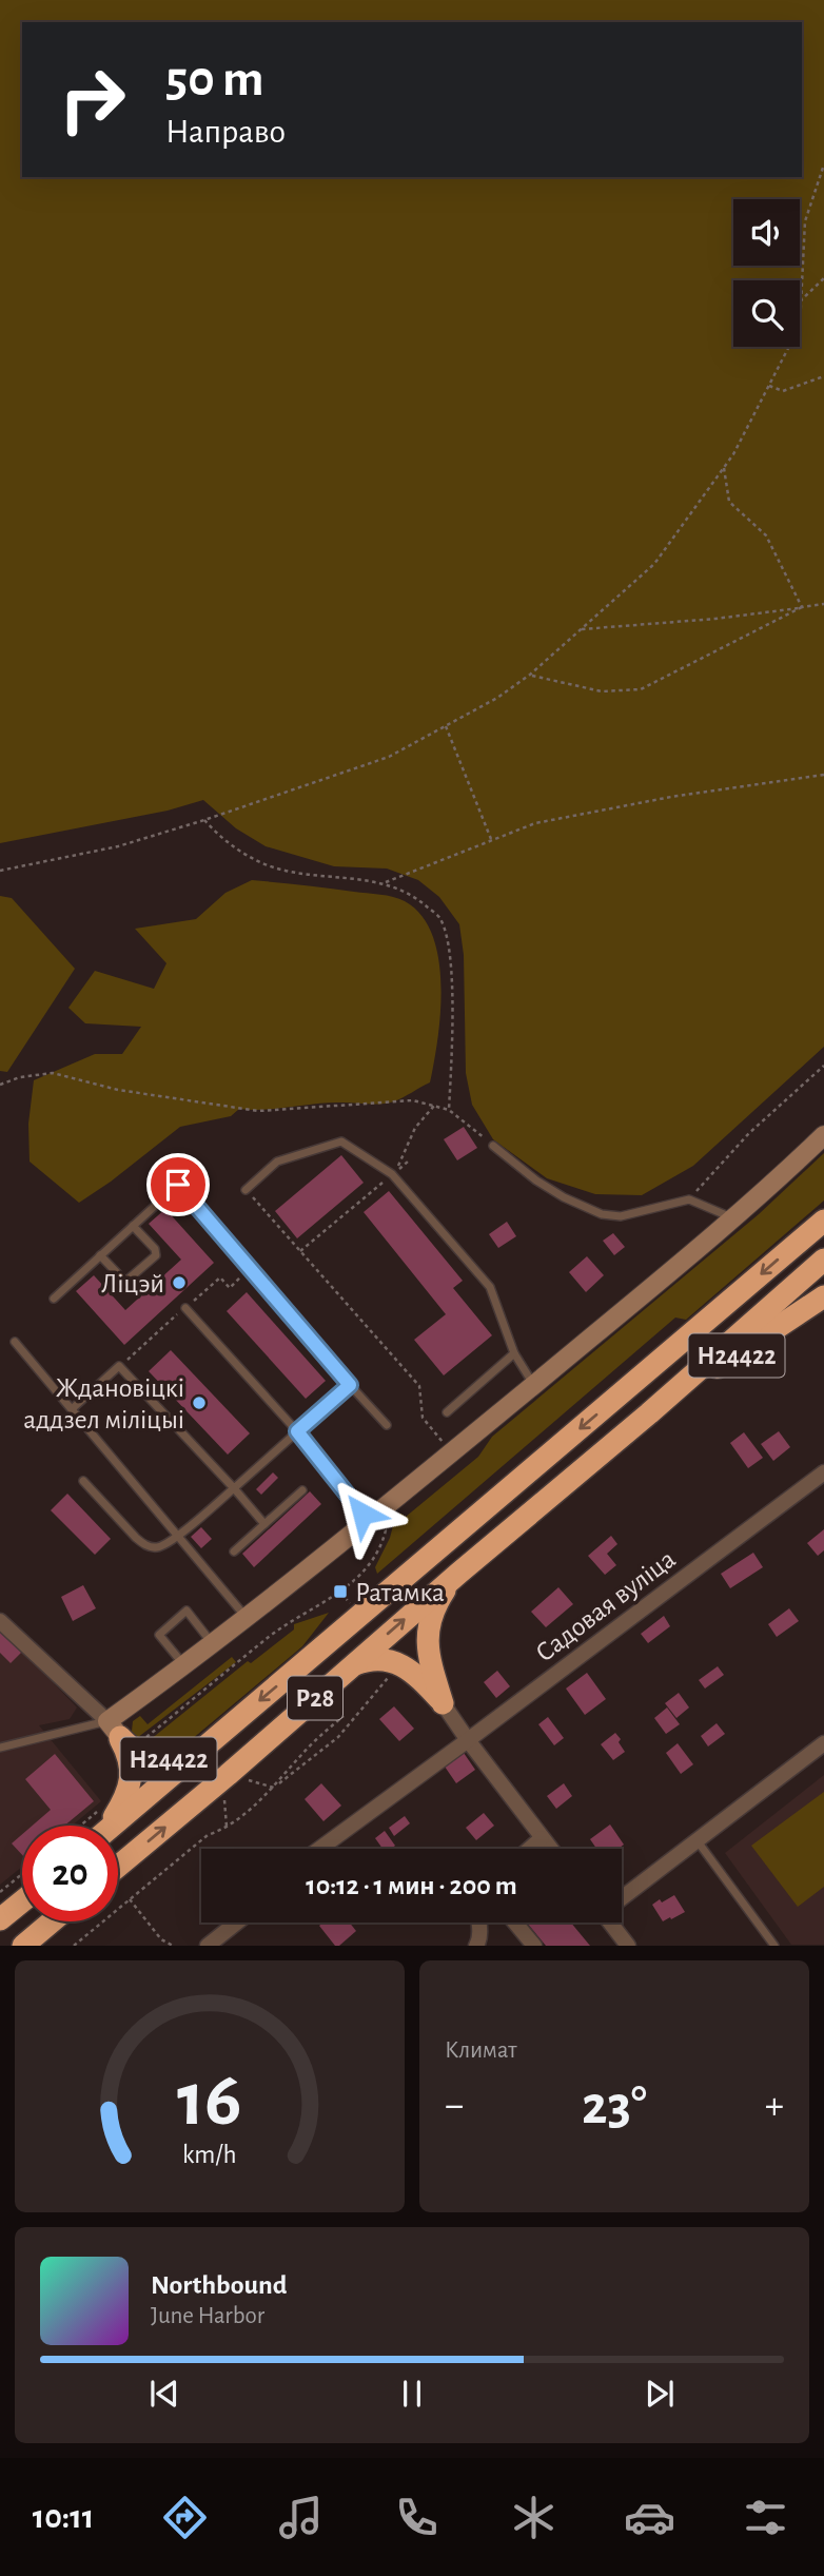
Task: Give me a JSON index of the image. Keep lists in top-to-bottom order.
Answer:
{
  "streets": {
    "highway": ["Н24422", "Р28"],
    "street": ["Садовая вуліца"]
  },
  "crossings": [
    ["Н24422", "Р28"]
  ],
  "places": {
    "other": ["Ліцэй", "Ждановіцкі аддзел міліцыі"],
    "transit": ["Ратамка"]
  },
  "page": {
    "turn": ["50 m", "Направо"],
    "limit": "20",
    "trip": "10:12 · 1 мин · 200 m",
    "tile": "Климат",
    "heat": ["−", "23°", "+"],
    "song": ["Northbound", "June Harbor"],
    "tabs": "10:11",
    "gauge": ["16", "km/h"]
  }
}
